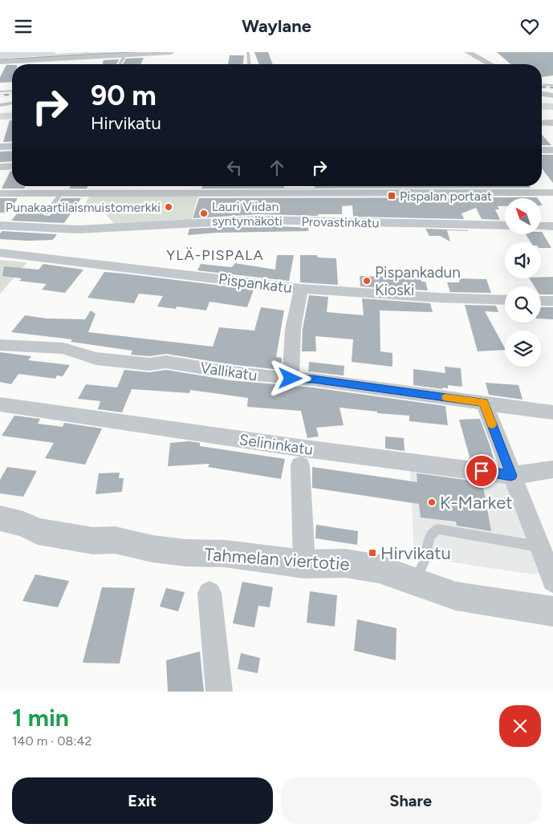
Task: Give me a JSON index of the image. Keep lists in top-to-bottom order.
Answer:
{
  "streets": {
    "street": [
      "Provastinkatu",
      "Pispankatu",
      "Vallikatu",
      "Selininkatu",
      "Tahmelan viertotie"
    ]
  },
  "districts": ["YLÄ-PISPALA"],
  "places": {
    "transit": ["Pispalan portaat", "Hirvikatu"],
    "other": [
      "Punakaartilaismuistomerkki",
      "Lauri Viidan syntymäkoti",
      "Pispankadun Kioski",
      "K-Market"
    ]
  },
  "north": "top left",
  "page": {
    "header": "Waylane",
    "turn": ["90 m", "Hirvikatu"],
    "heading": ["1 min", "140 m · 08:42"],
    "buttons": ["Exit", "Share"]
  }
}
